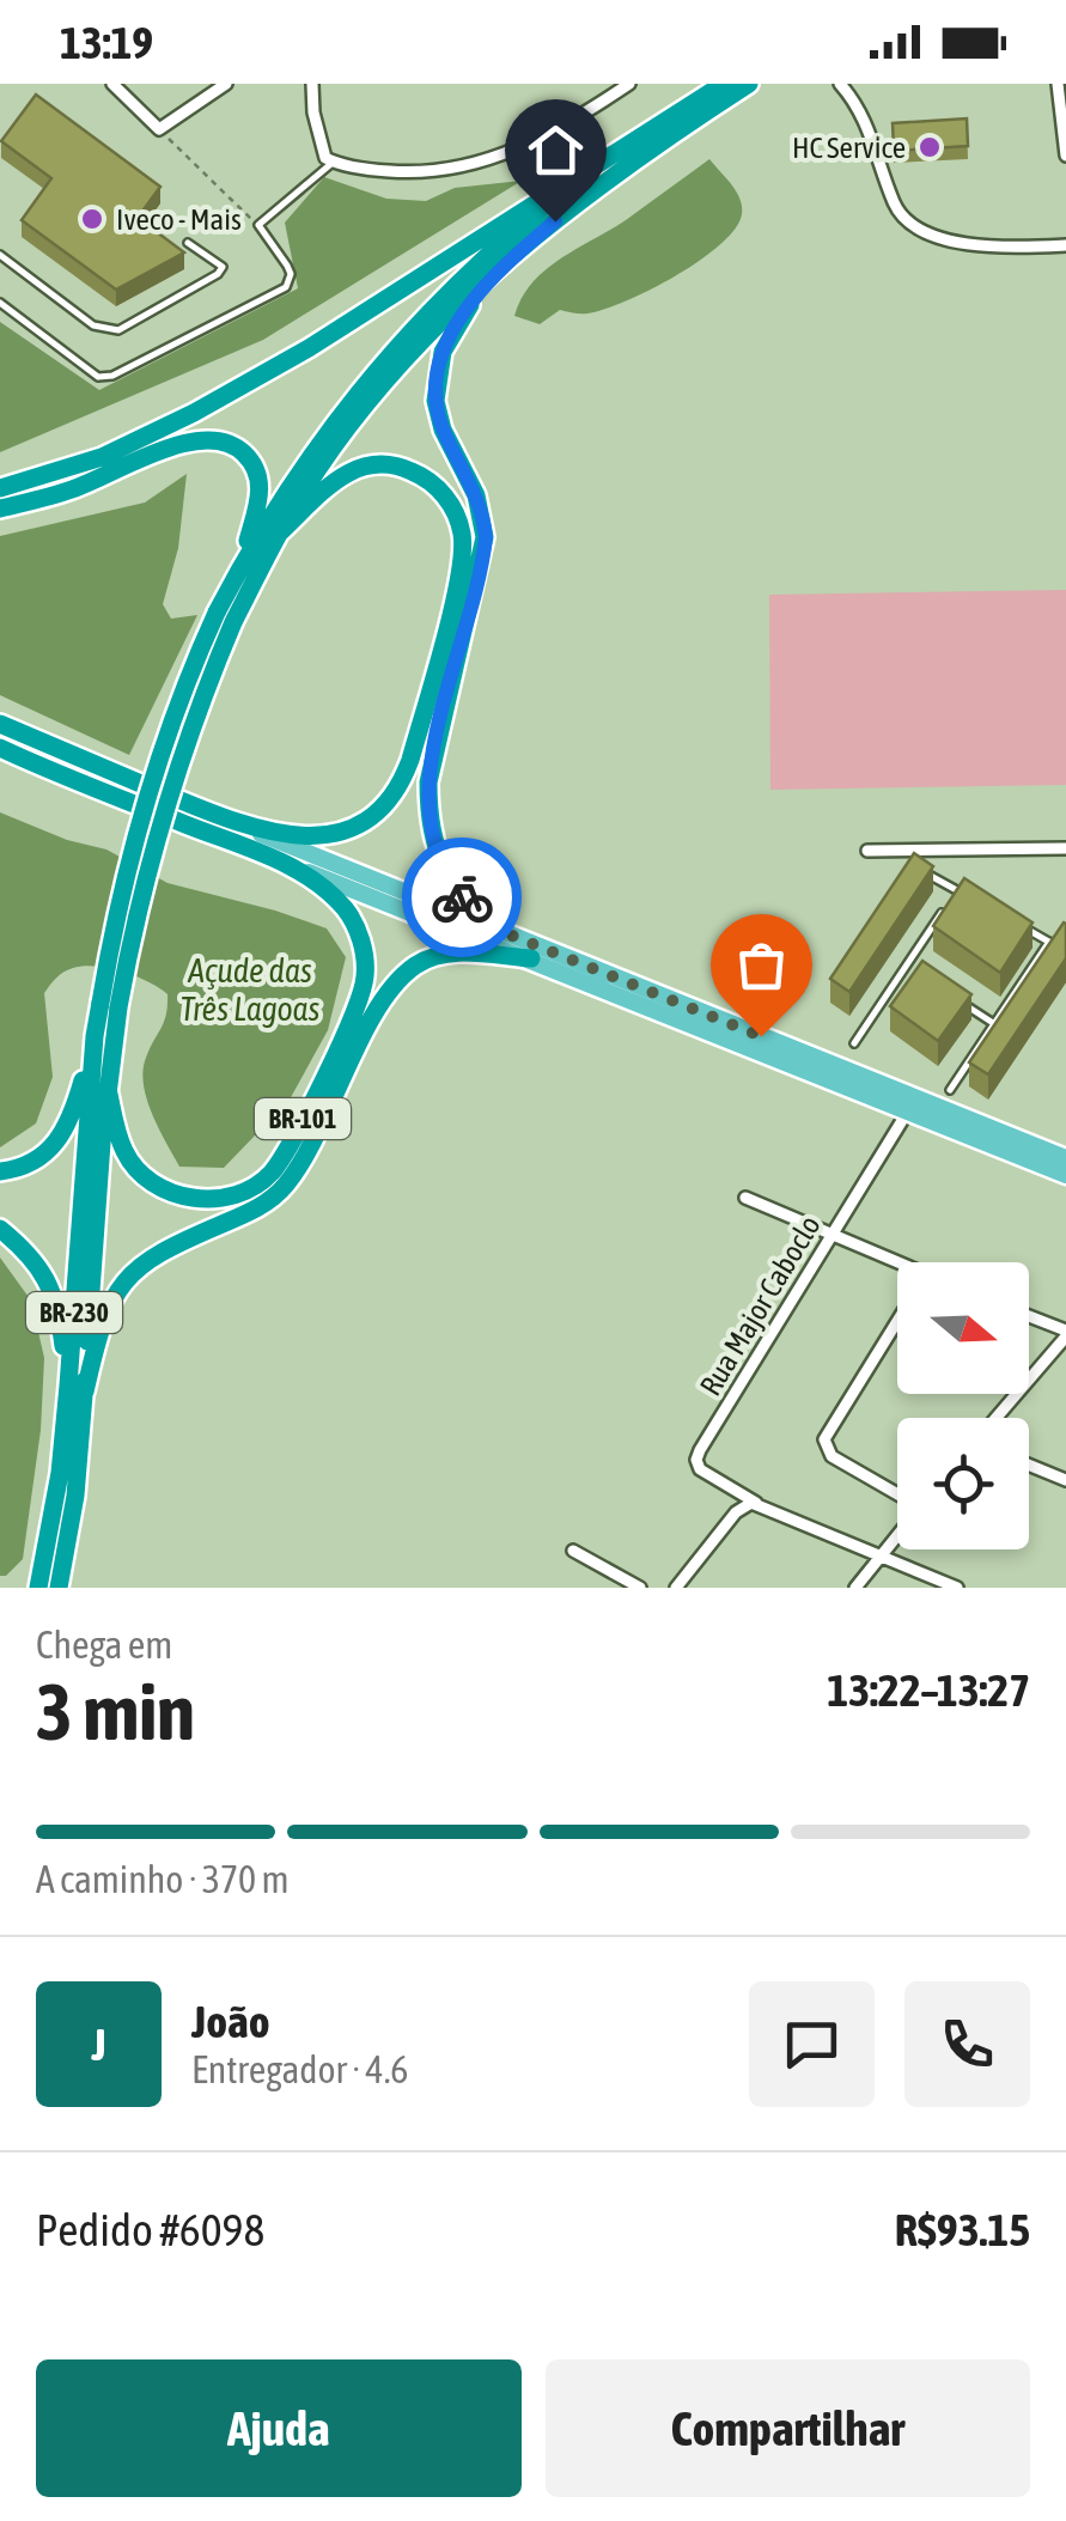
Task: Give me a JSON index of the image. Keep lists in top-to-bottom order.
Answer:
{
  "streets": {
    "highway": ["BR-101", "BR-230"],
    "street": ["Rua Major Caboclo"]
  },
  "crossings": [
    ["BR-101", "BR-230"]
  ],
  "water": ["Açude das Três Lagoas"],
  "places": ["HC Service", "Iveco - Mais"],
  "north": "right",
  "page": {
    "status": "13:19",
    "heading": ["3 min", "Chega em", "13:22–13:27"],
    "panel": [
      "João",
      "Entregador · 4.6",
      "Pedido #6098",
      "R$93.15"
    ],
    "bar": "A caminho · 370 m",
    "round": "J",
    "buttons": ["Ajuda", "Compartilhar"]
  }
}
